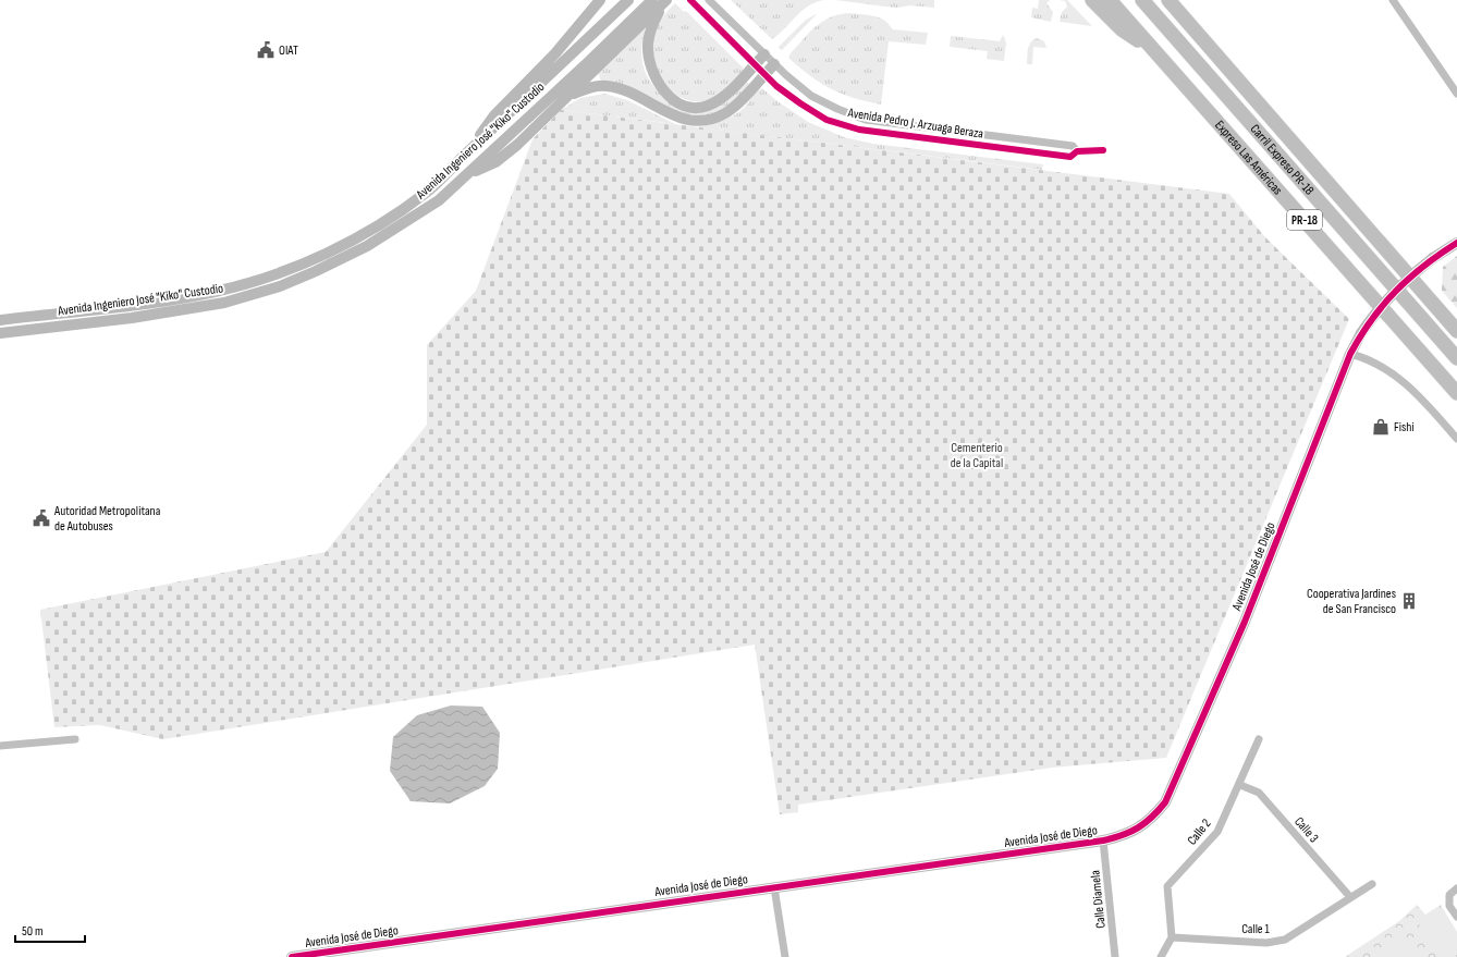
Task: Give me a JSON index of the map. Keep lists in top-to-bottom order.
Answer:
{
  "streets": {
    "highway": ["Expreso Las Américas", "Carril Expreso PR-18", "PR-18"],
    "main road": ["Avenida Ingeniero José \"Kiko\" Custodio", "Avenida José de Diego"],
    "street": [
      "Avenida Pedro J. Arzuaga Beraza",
      "Calle 3",
      "Calle 2",
      "Calle Diamela",
      "Calle 1"
    ]
  },
  "crossings": [
    ["Avenida José de Diego", "Calle Diamela"],
    ["Calle 3", "Calle 2"],
    ["Calle 3", "Calle 1"],
    ["Calle 2", "Calle 1"]
  ],
  "parks": ["Cementerio de la Capital"],
  "places": {
    "public building": ["OIAT", "Autoridad Metropolitana de Autobuses"],
    "shop": ["Fishi"],
    "building": ["Cooperativa Jardines de San Francisco"]
  },
  "scale_bar": "50 m"
}
